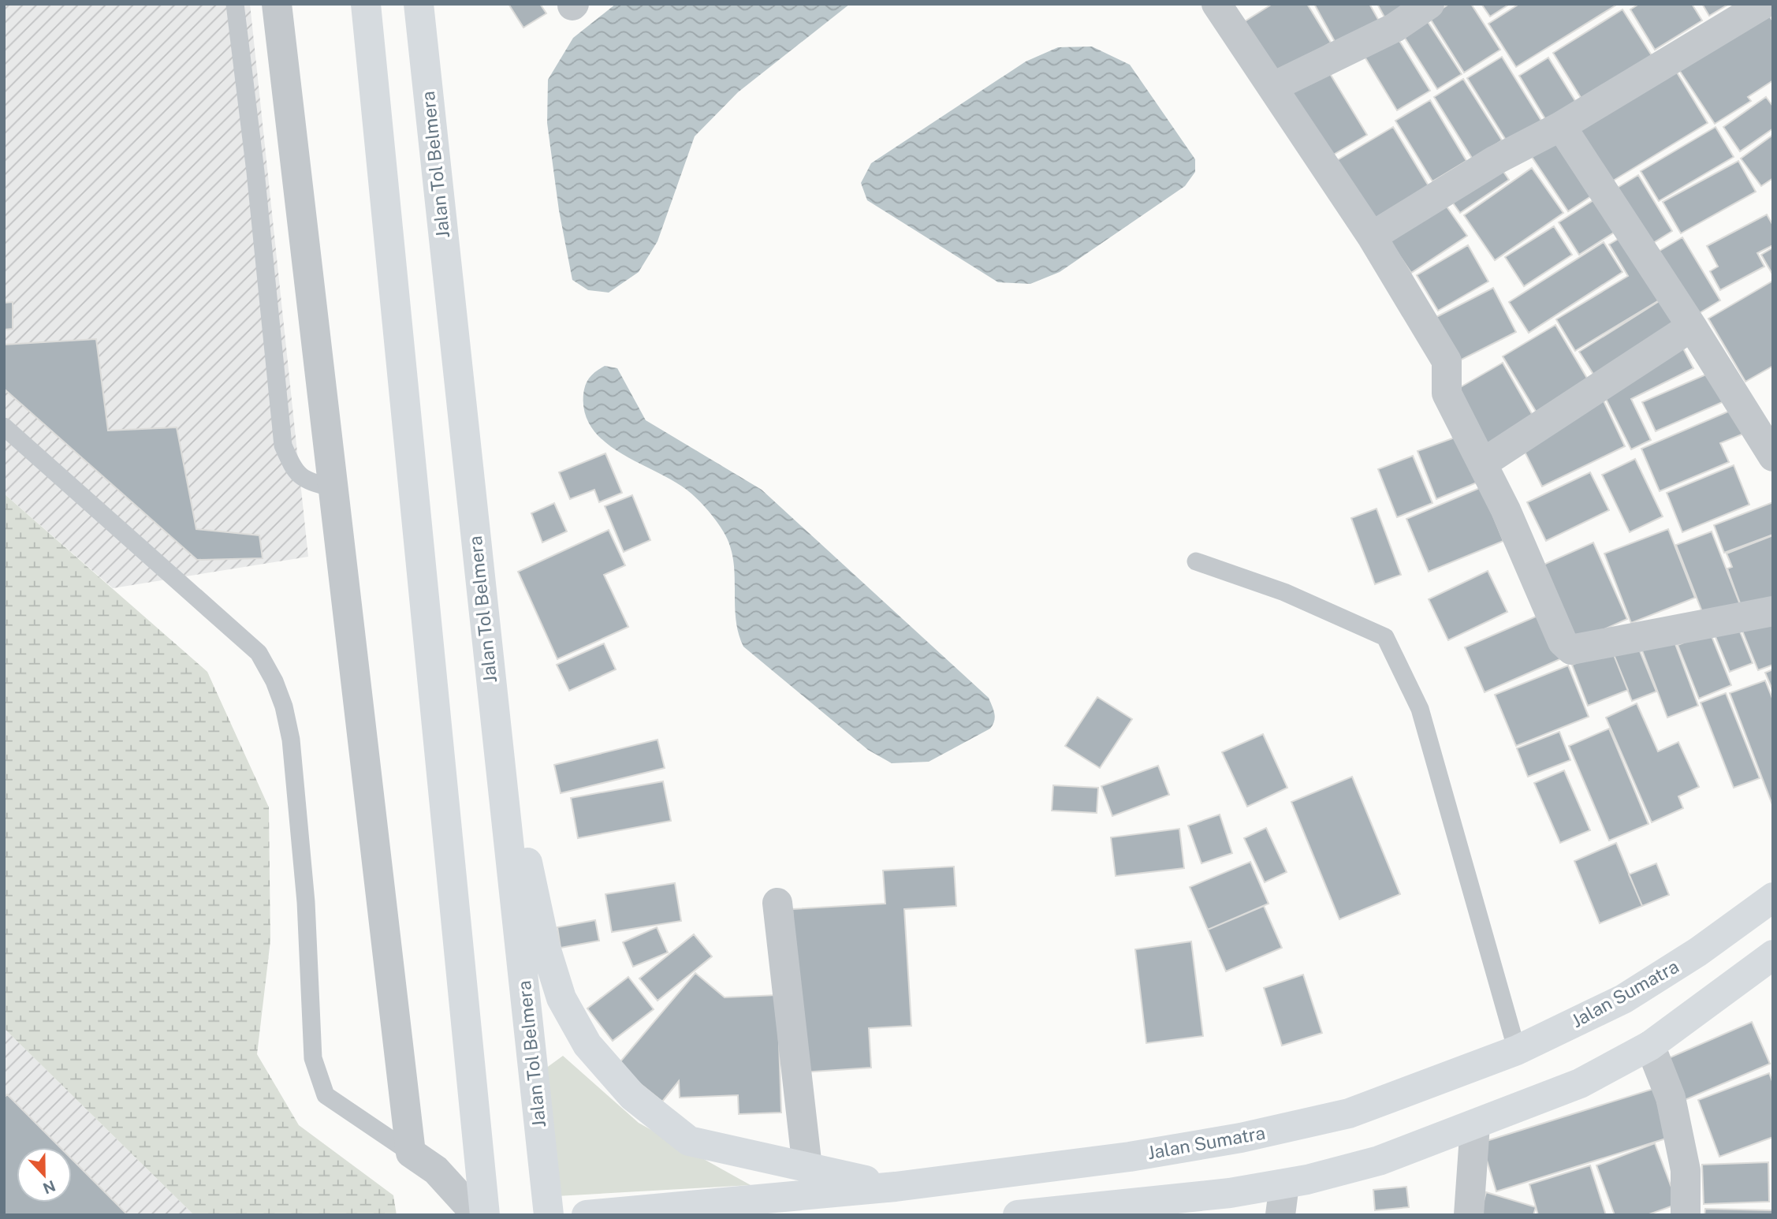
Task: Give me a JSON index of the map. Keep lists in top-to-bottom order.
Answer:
{
  "streets": {
    "highway": ["Jalan Tol Belmera", "Jalan Sumatra"]
  },
  "north": "bottom"
}
